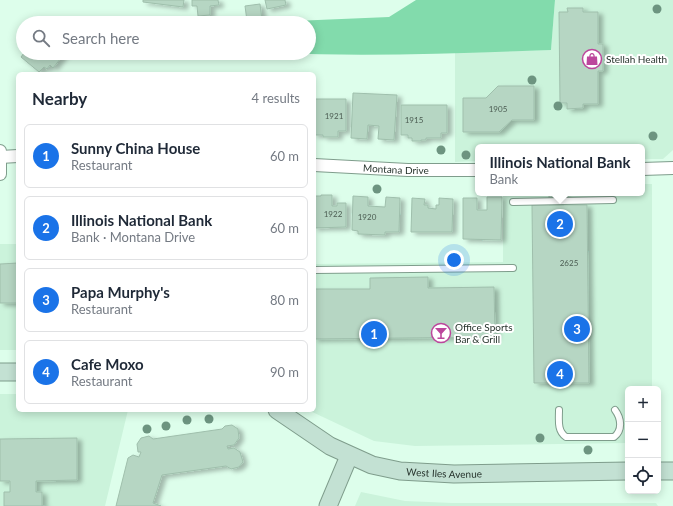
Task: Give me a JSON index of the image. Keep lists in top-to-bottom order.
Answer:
{
  "streets": {
    "street": ["Montana Drive", "West Iles Avenue"]
  },
  "places": {
    "shop": ["Stellah Health"],
    "bar": ["Office Sports Bar & Grill"]
  },
  "house_numbers": [
    "1905",
    "1921",
    "1915",
    "1922",
    "1920",
    "2625"
  ],
  "page": {
    "search": "Search here",
    "heading": ["Nearby", "4 results"],
    "list": [
      {
        "mark": "1",
        "name": "Sunny China House",
        "note": "Restaurant",
        "value": "60 m"
      },
      {
        "mark": "2",
        "name": "Illinois National Bank",
        "note": "Bank · Montana Drive",
        "value": "60 m"
      },
      {
        "mark": "3",
        "name": "Papa Murphy's",
        "note": "Restaurant",
        "value": "80 m"
      },
      {
        "mark": "4",
        "name": "Cafe Moxo",
        "note": "Restaurant",
        "value": "90 m"
      }
    ],
    "popup": ["Illinois National Bank", "Bank"],
    "pins": [
      "2",
      "3",
      "1",
      "4"
    ],
    "map_buttons": ["+", "−"]
  }
}
